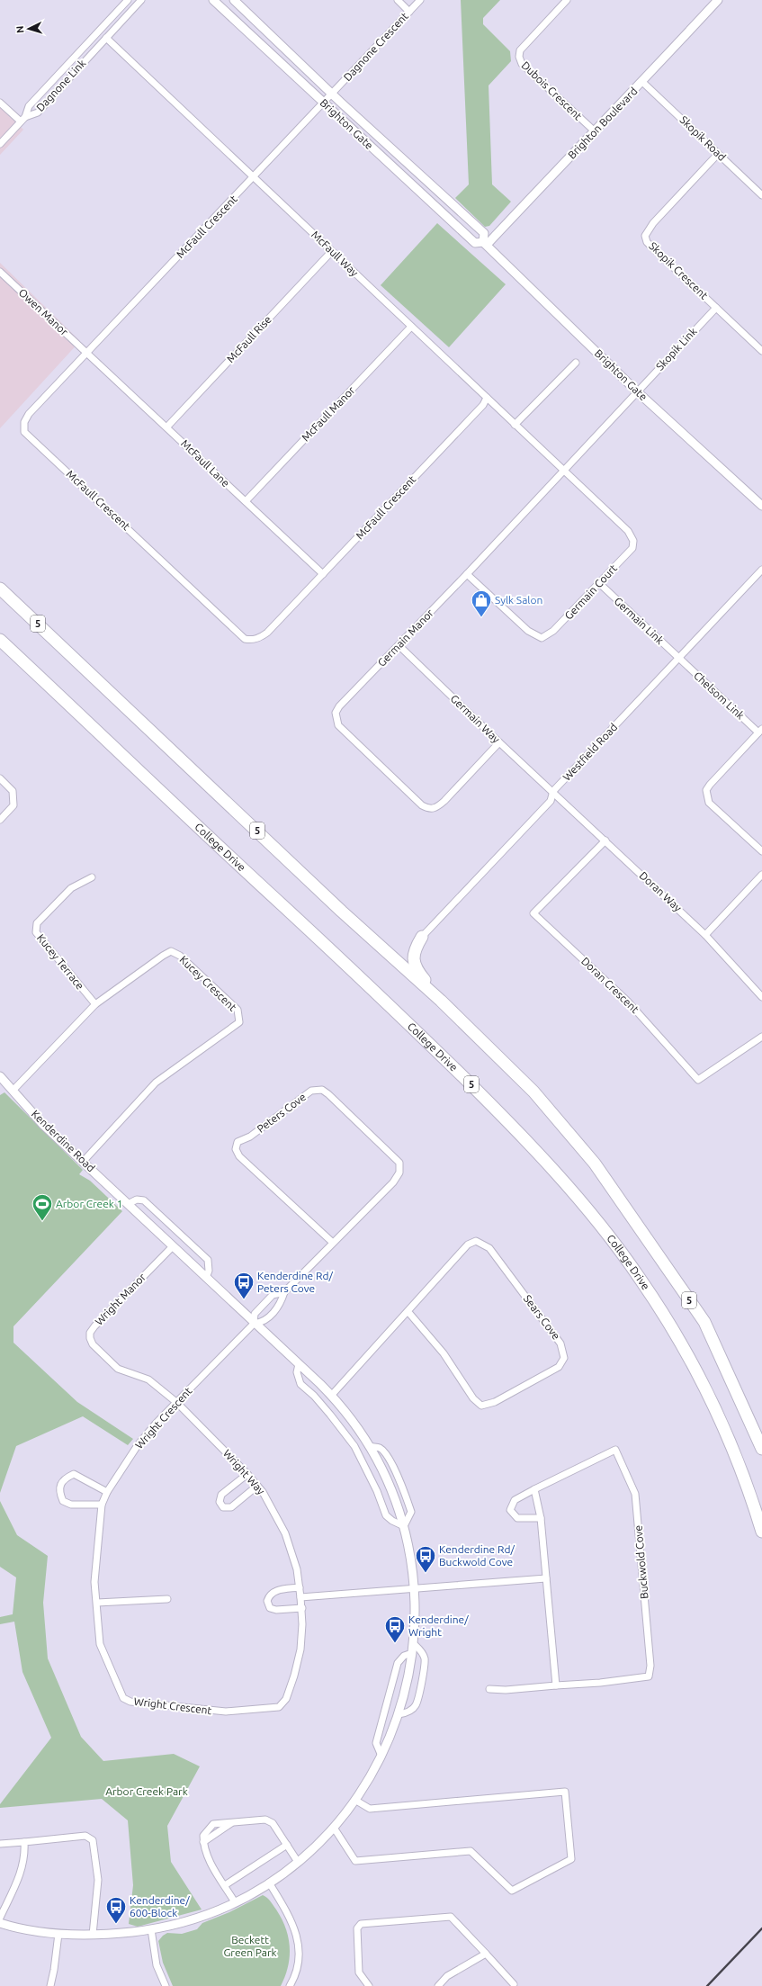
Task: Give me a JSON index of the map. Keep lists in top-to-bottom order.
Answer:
{
  "streets": {
    "highway": ["5", "College Drive"],
    "street": [
      "Dagnone Crescent",
      "Dagnone Link",
      "Dubois Crescent",
      "Brighton Boulevard",
      "Brighton Gate",
      "Skopik Road",
      "McFaull Crescent",
      "McFaull Way",
      "Skopik Crescent",
      "Owen Manor",
      "McFaull Rise",
      "Skopik Link",
      "McFaull Manor",
      "McFaull Lane",
      "Germain Court",
      "Germain Link",
      "Germain Manor",
      "Chelsom Link",
      "Germain Way",
      "Westfield Road",
      "Doran Way",
      "Kucey Terrace",
      "Kucey Crescent",
      "Doran Crescent",
      "Peters Cove",
      "Kenderdine Road",
      "Wright Manor",
      "Sears Cove",
      "Wright Crescent",
      "Wright Way",
      "Buckwold Cove"
    ]
  },
  "crossings": [
    ["Dagnone Crescent", "Brighton Gate"],
    ["Dagnone Crescent", "McFaull Crescent"],
    ["Dagnone Link", "McFaull Way"],
    ["Dubois Crescent", "Brighton Boulevard"],
    ["Brighton Boulevard", "Brighton Gate"],
    ["Brighton Boulevard", "Skopik Road"],
    ["Brighton Gate", "McFaull Crescent"],
    ["Brighton Gate", "Skopik Link"],
    ["Brighton Gate", "Germain Manor"],
    ["Skopik Road", "Skopik Crescent"],
    ["McFaull Crescent", "McFaull Way"],
    ["McFaull Crescent", "Owen Manor"],
    ["McFaull Crescent", "McFaull Lane"],
    ["McFaull Way", "McFaull Rise"],
    ["McFaull Way", "McFaull Manor"],
    ["McFaull Way", "Germain Court"],
    ["McFaull Way", "Germain Manor"],
    ["Skopik Crescent", "Skopik Link"],
    ["Owen Manor", "McFaull Lane"],
    ["McFaull Rise", "McFaull Lane"],
    ["Skopik Link", "Germain Manor"],
    ["McFaull Manor", "McFaull Lane"],
    ["Germain Court", "Germain Link"],
    ["Germain Court", "Germain Manor"],
    ["Germain Link", "Chelsom Link"],
    ["Germain Link", "Westfield Road"],
    ["Germain Manor", "Germain Way"],
    ["Chelsom Link", "Westfield Road"],
    ["Germain Way", "Westfield Road"],
    ["Germain Way", "Doran Way"],
    ["Westfield Road", "Doran Way"],
    ["Doran Way", "Doran Crescent"],
    ["Kucey Terrace", "Kucey Crescent"],
    ["Kucey Crescent", "Kenderdine Road"],
    ["Peters Cove", "Kenderdine Road"],
    ["Peters Cove", "Wright Crescent"],
    ["Kenderdine Road", "Wright Manor"],
    ["Kenderdine Road", "Sears Cove"],
    ["Kenderdine Road", "Wright Crescent"],
    ["Wright Manor", "Wright Crescent"],
    ["Wright Manor", "Wright Way"],
    ["Wright Crescent", "Wright Way"]
  ],
  "parks": ["Arbor Creek Park", "Beckett Green Park"],
  "places": {
    "shop": ["Sylk Salon"],
    "sports": ["Arbor Creek 1"],
    "bus stop": [
      "Kenderdine Rd/ Peters Cove",
      "Kenderdine Rd/ Buckwold Cove",
      "Kenderdine/ Wright",
      "Kenderdine/ 600-Block"
    ]
  },
  "north": "left"
}
